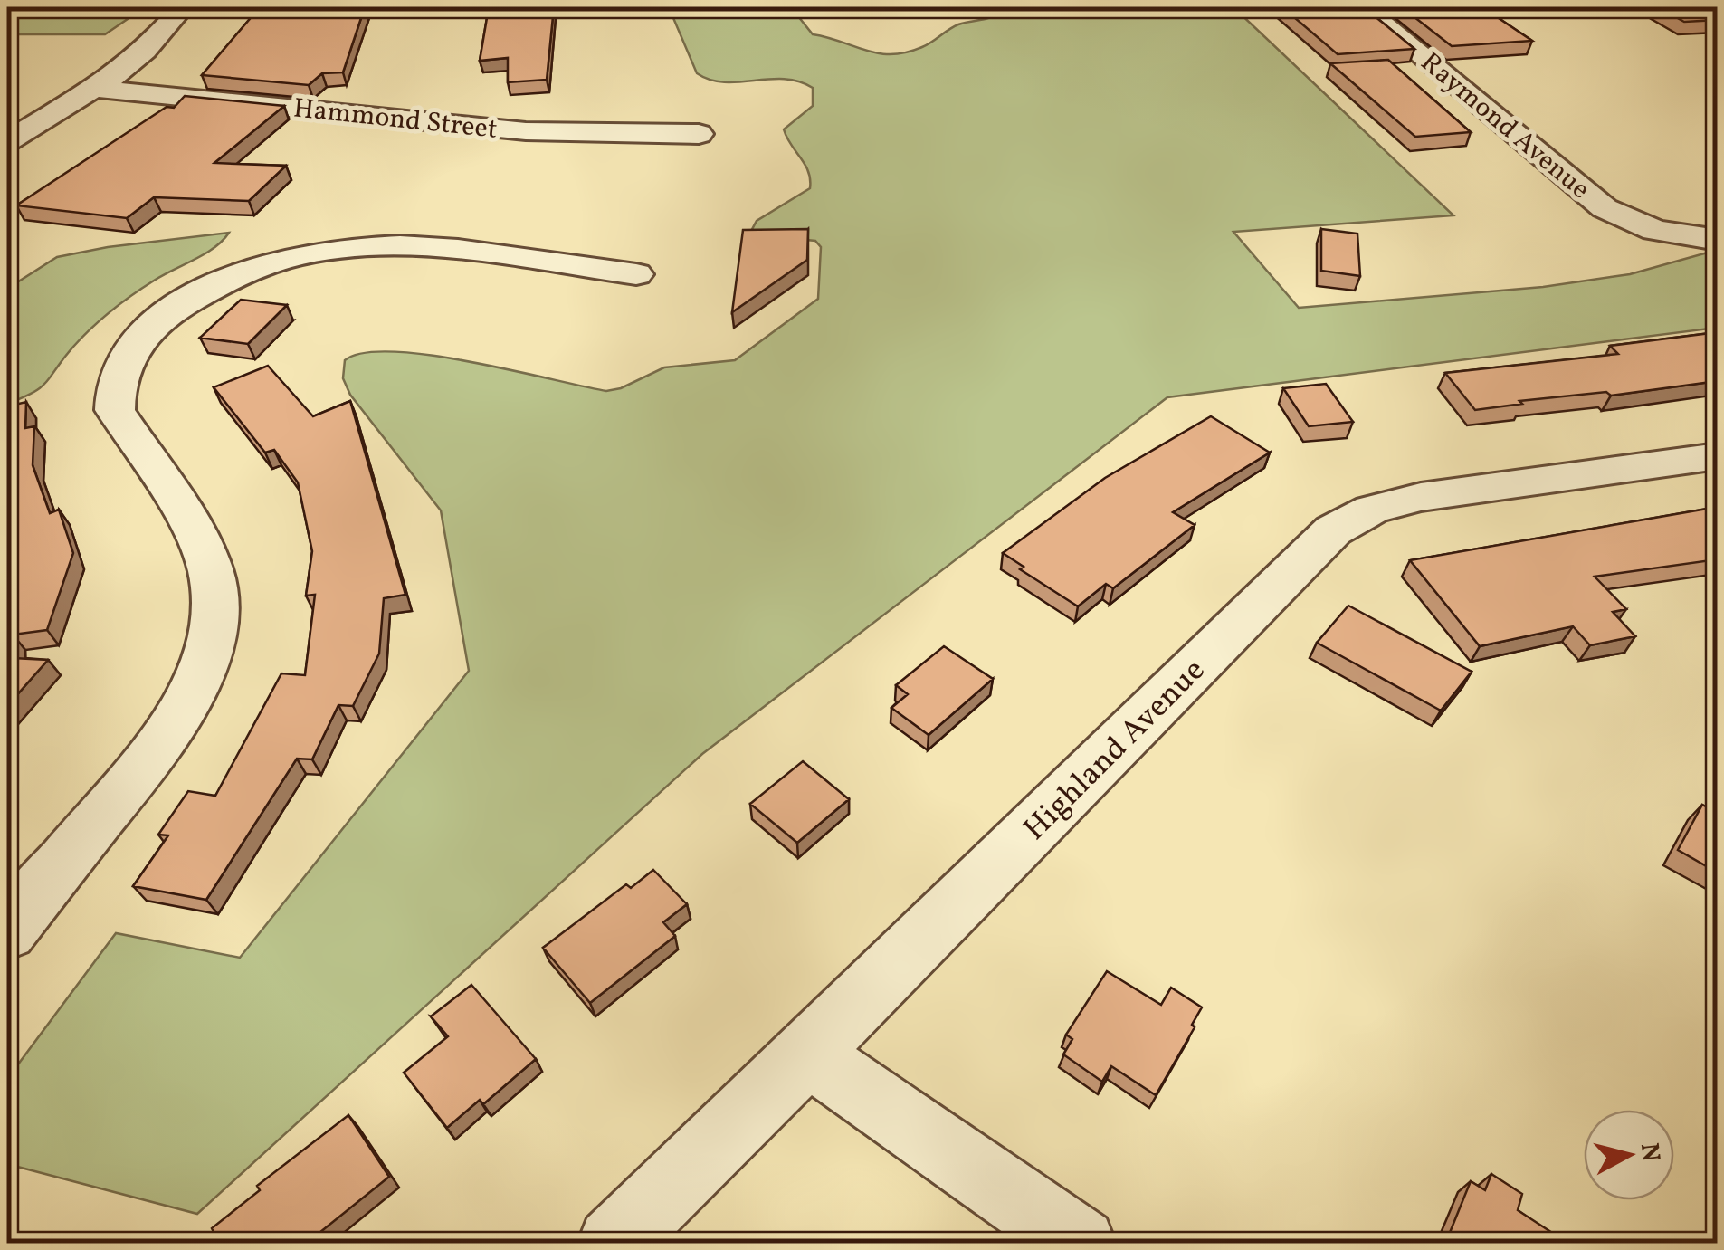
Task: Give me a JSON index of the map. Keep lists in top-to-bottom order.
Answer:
{
  "streets": {
    "street": ["Hammond Street", "Raymond Avenue", "Highland Avenue"]
  },
  "north": "right"
}
